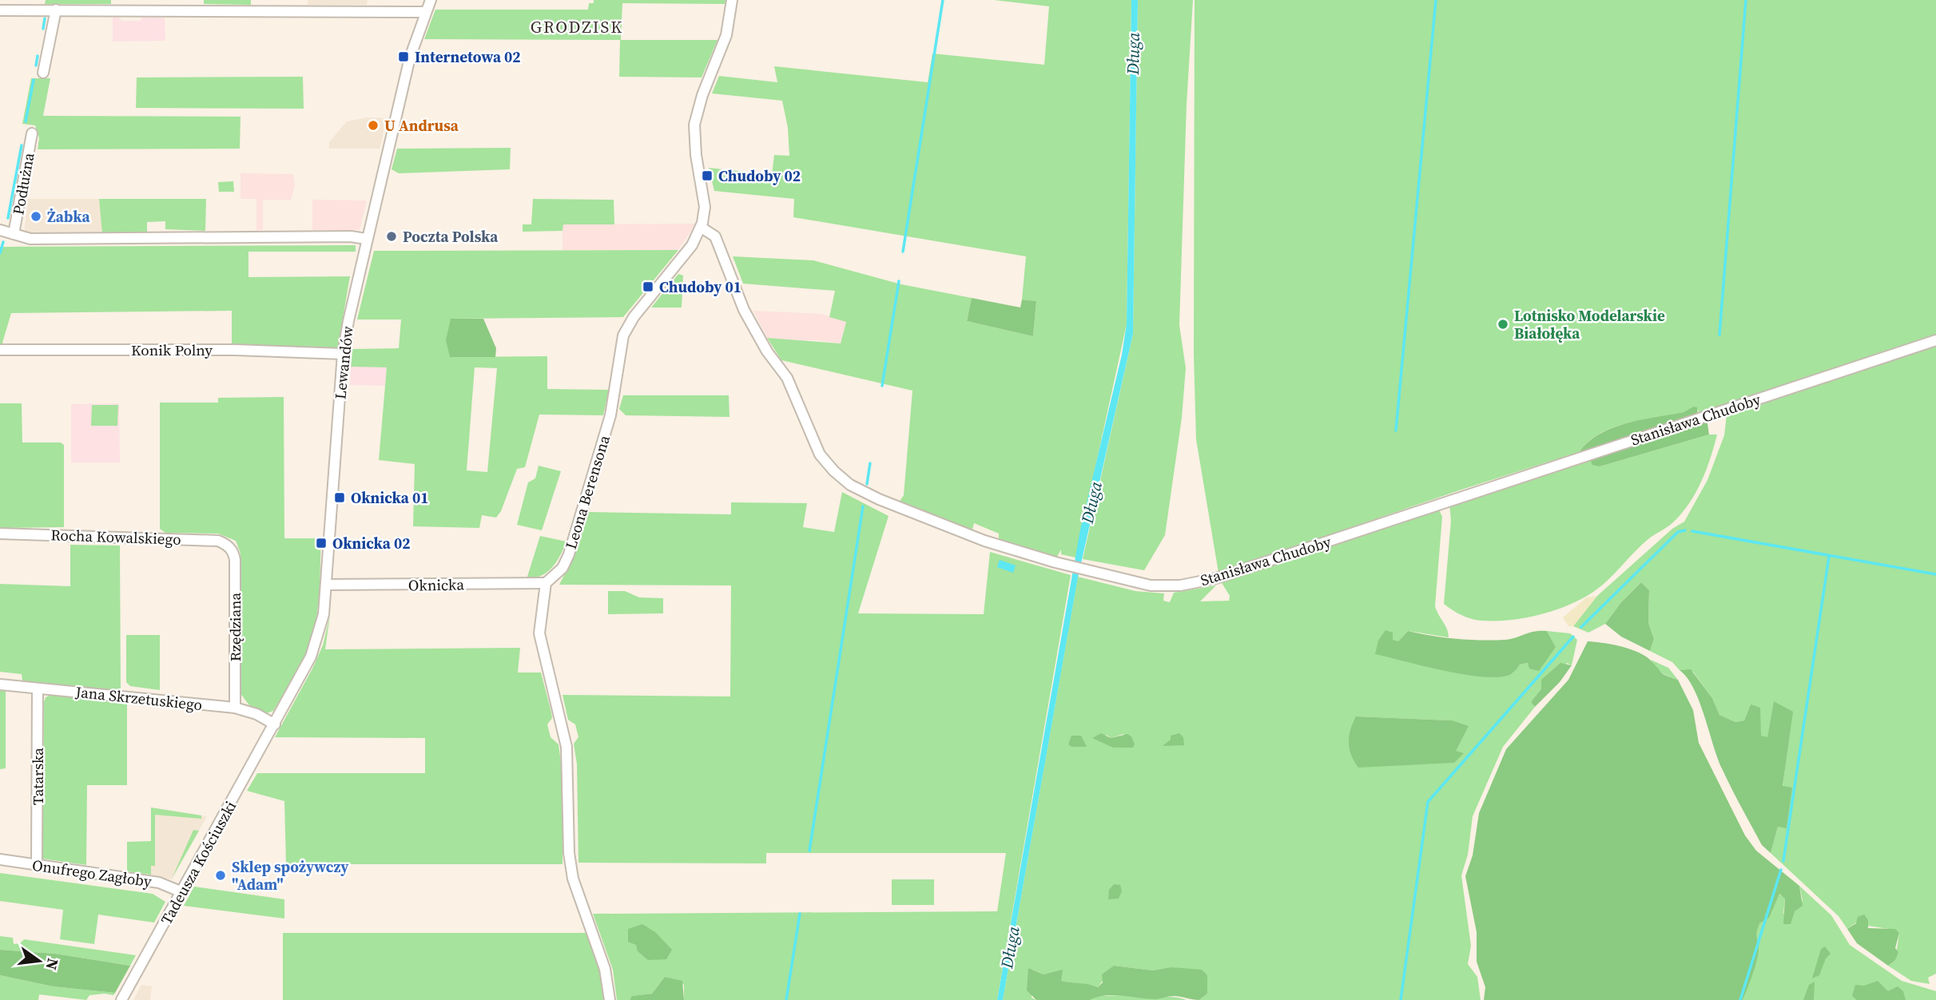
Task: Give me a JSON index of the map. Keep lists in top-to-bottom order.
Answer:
{
  "streets": {
    "street": [
      "Podłużna",
      "Konik Polny",
      "Lewandów",
      "Stanisława Chudoby",
      "Leona Berensona",
      "Rocha Kowalskiego",
      "Oknicka",
      "Rzędziana",
      "Jana Skrzetuskiego",
      "Tatarska",
      "Tadeusza Kościuszki",
      "Onufrego Zagłoby"
    ]
  },
  "crossings": [
    ["Konik Polny", "Lewandów"],
    ["Lewandów", "Oknicka"],
    ["Lewandów", "Jana Skrzetuskiego"],
    ["Lewandów", "Tadeusza Kościuszki"],
    ["Stanisława Chudoby", "Leona Berensona"],
    ["Leona Berensona", "Oknicka"],
    ["Rocha Kowalskiego", "Rzędziana"],
    ["Rzędziana", "Jana Skrzetuskiego"],
    ["Jana Skrzetuskiego", "Tatarska"],
    ["Jana Skrzetuskiego", "Tadeusza Kościuszki"],
    ["Tatarska", "Onufrego Zagłoby"],
    ["Tadeusza Kościuszki", "Onufrego Zagłoby"]
  ],
  "districts": ["GRODZISK"],
  "water": ["Długa"],
  "places": {
    "transit": [
      "Internetowa 02",
      "Chudoby 02",
      "Chudoby 01",
      "Oknicka 01",
      "Oknicka 02"
    ],
    "other": [
      "U Andrusa",
      "Żabka",
      "Poczta Polska",
      "Lotnisko Modelarskie Białołęka",
      "Sklep spożywczy \"Adam\""
    ]
  },
  "north": "right"
}
